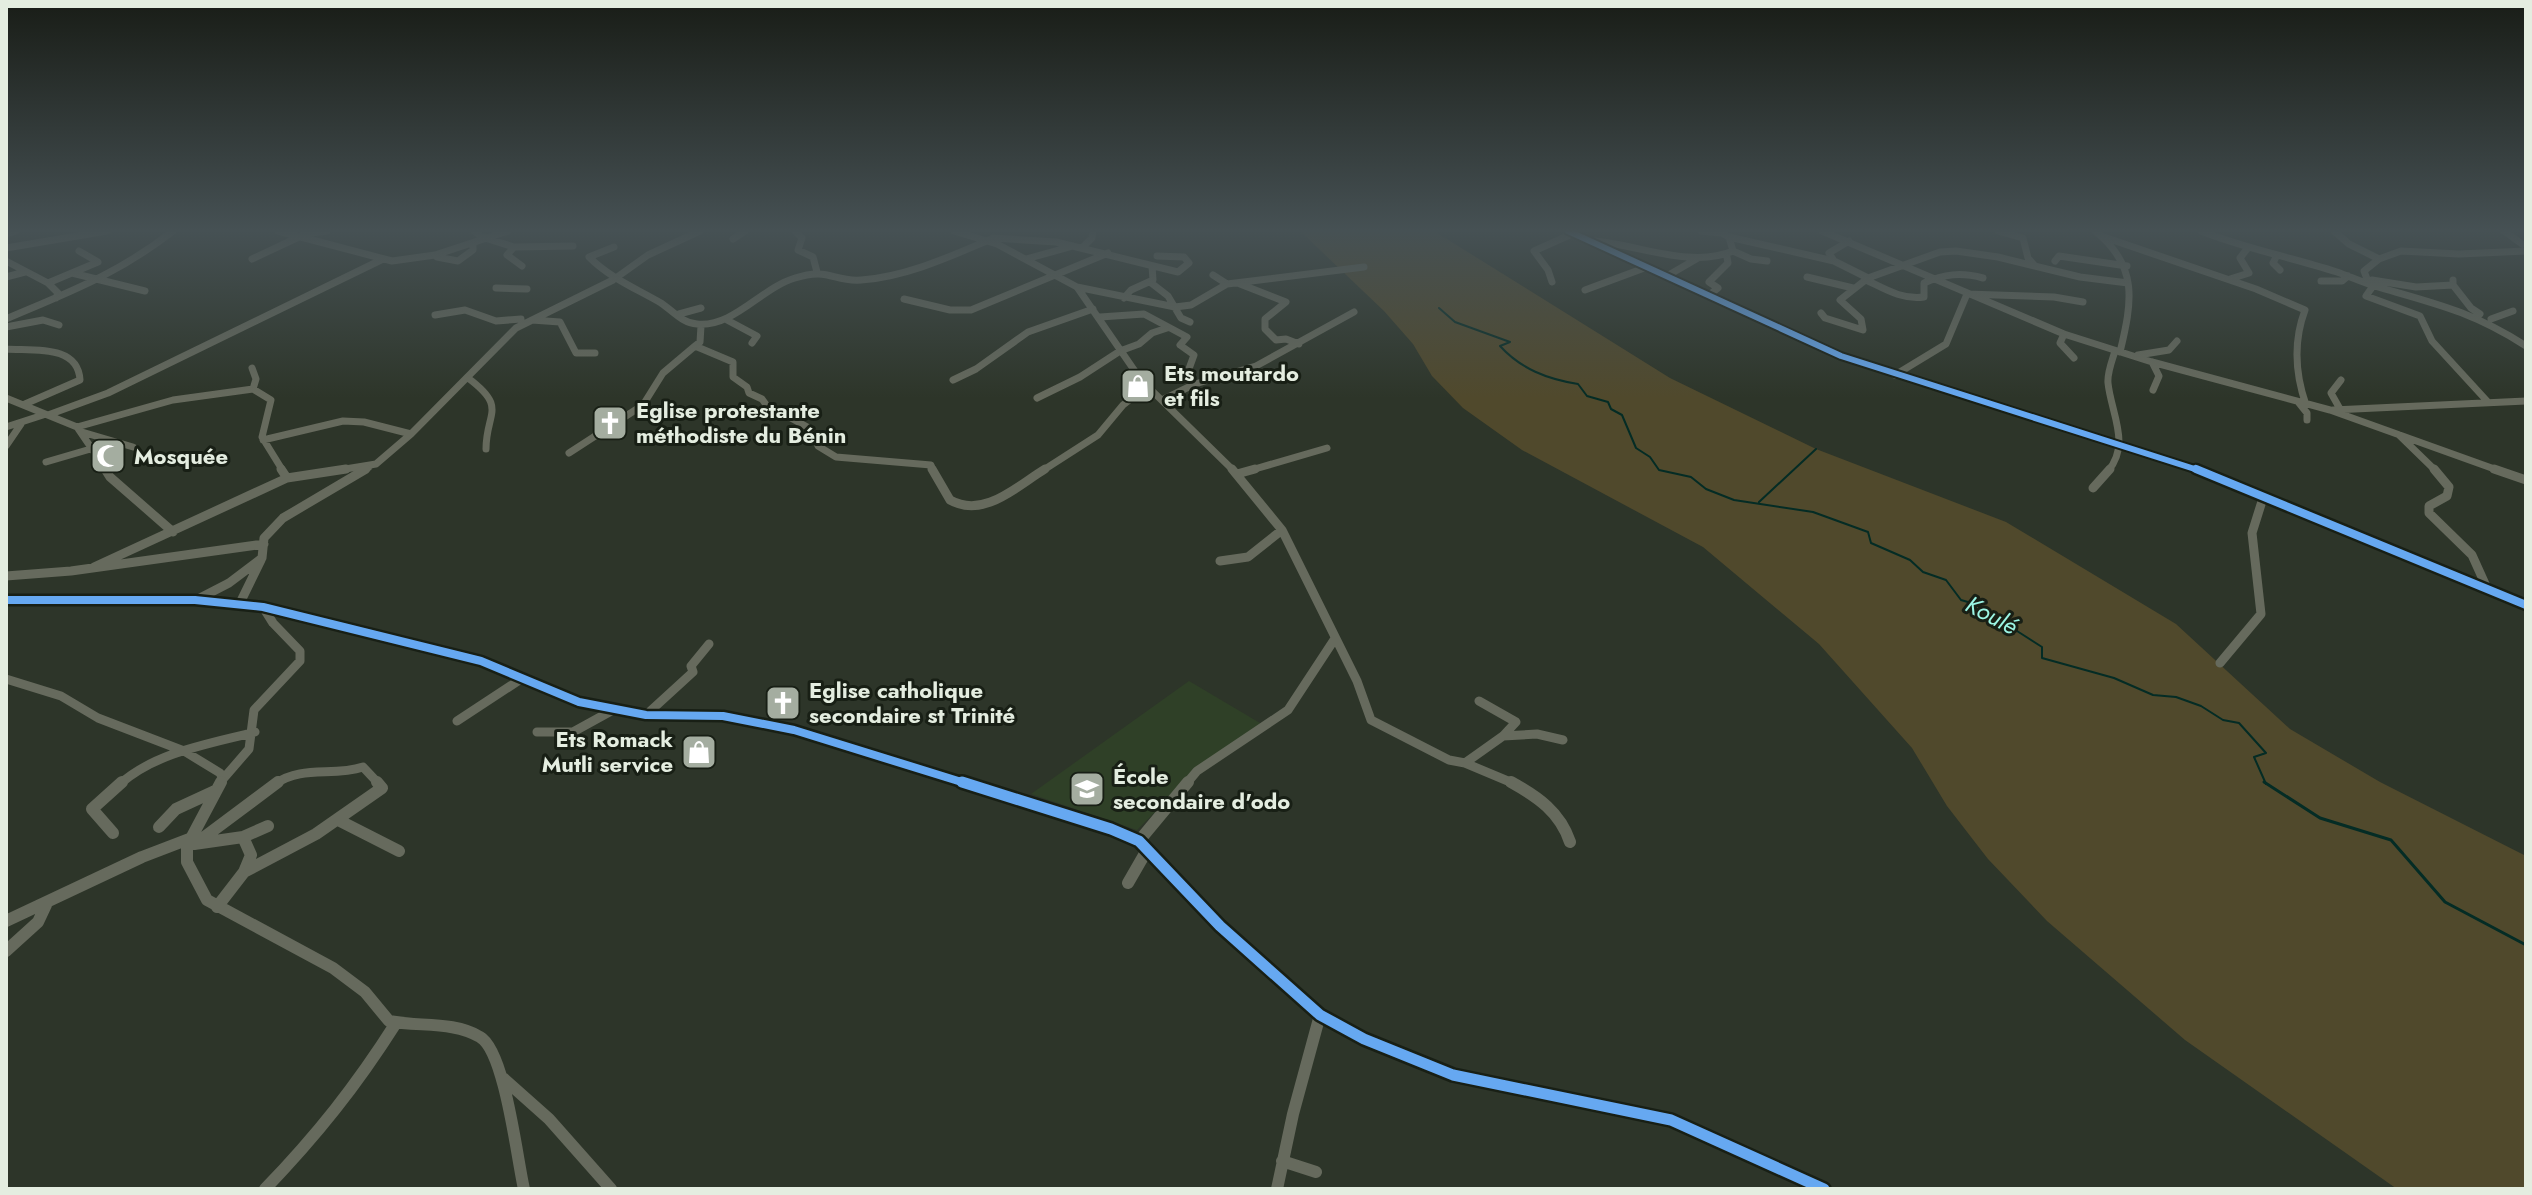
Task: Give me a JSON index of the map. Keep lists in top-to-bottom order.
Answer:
{
  "water": ["Koulé"],
  "places": {
    "shop": ["Ets moutardo et fils", "Ets Romack Mutli service"],
    "church": ["Eglise protestante méthodiste du Bénin", "Eglise catholique secondaire st Trinité"],
    "mosque": ["Mosquée"],
    "school or university": ["École secondaire d'odo"]
  }
}
